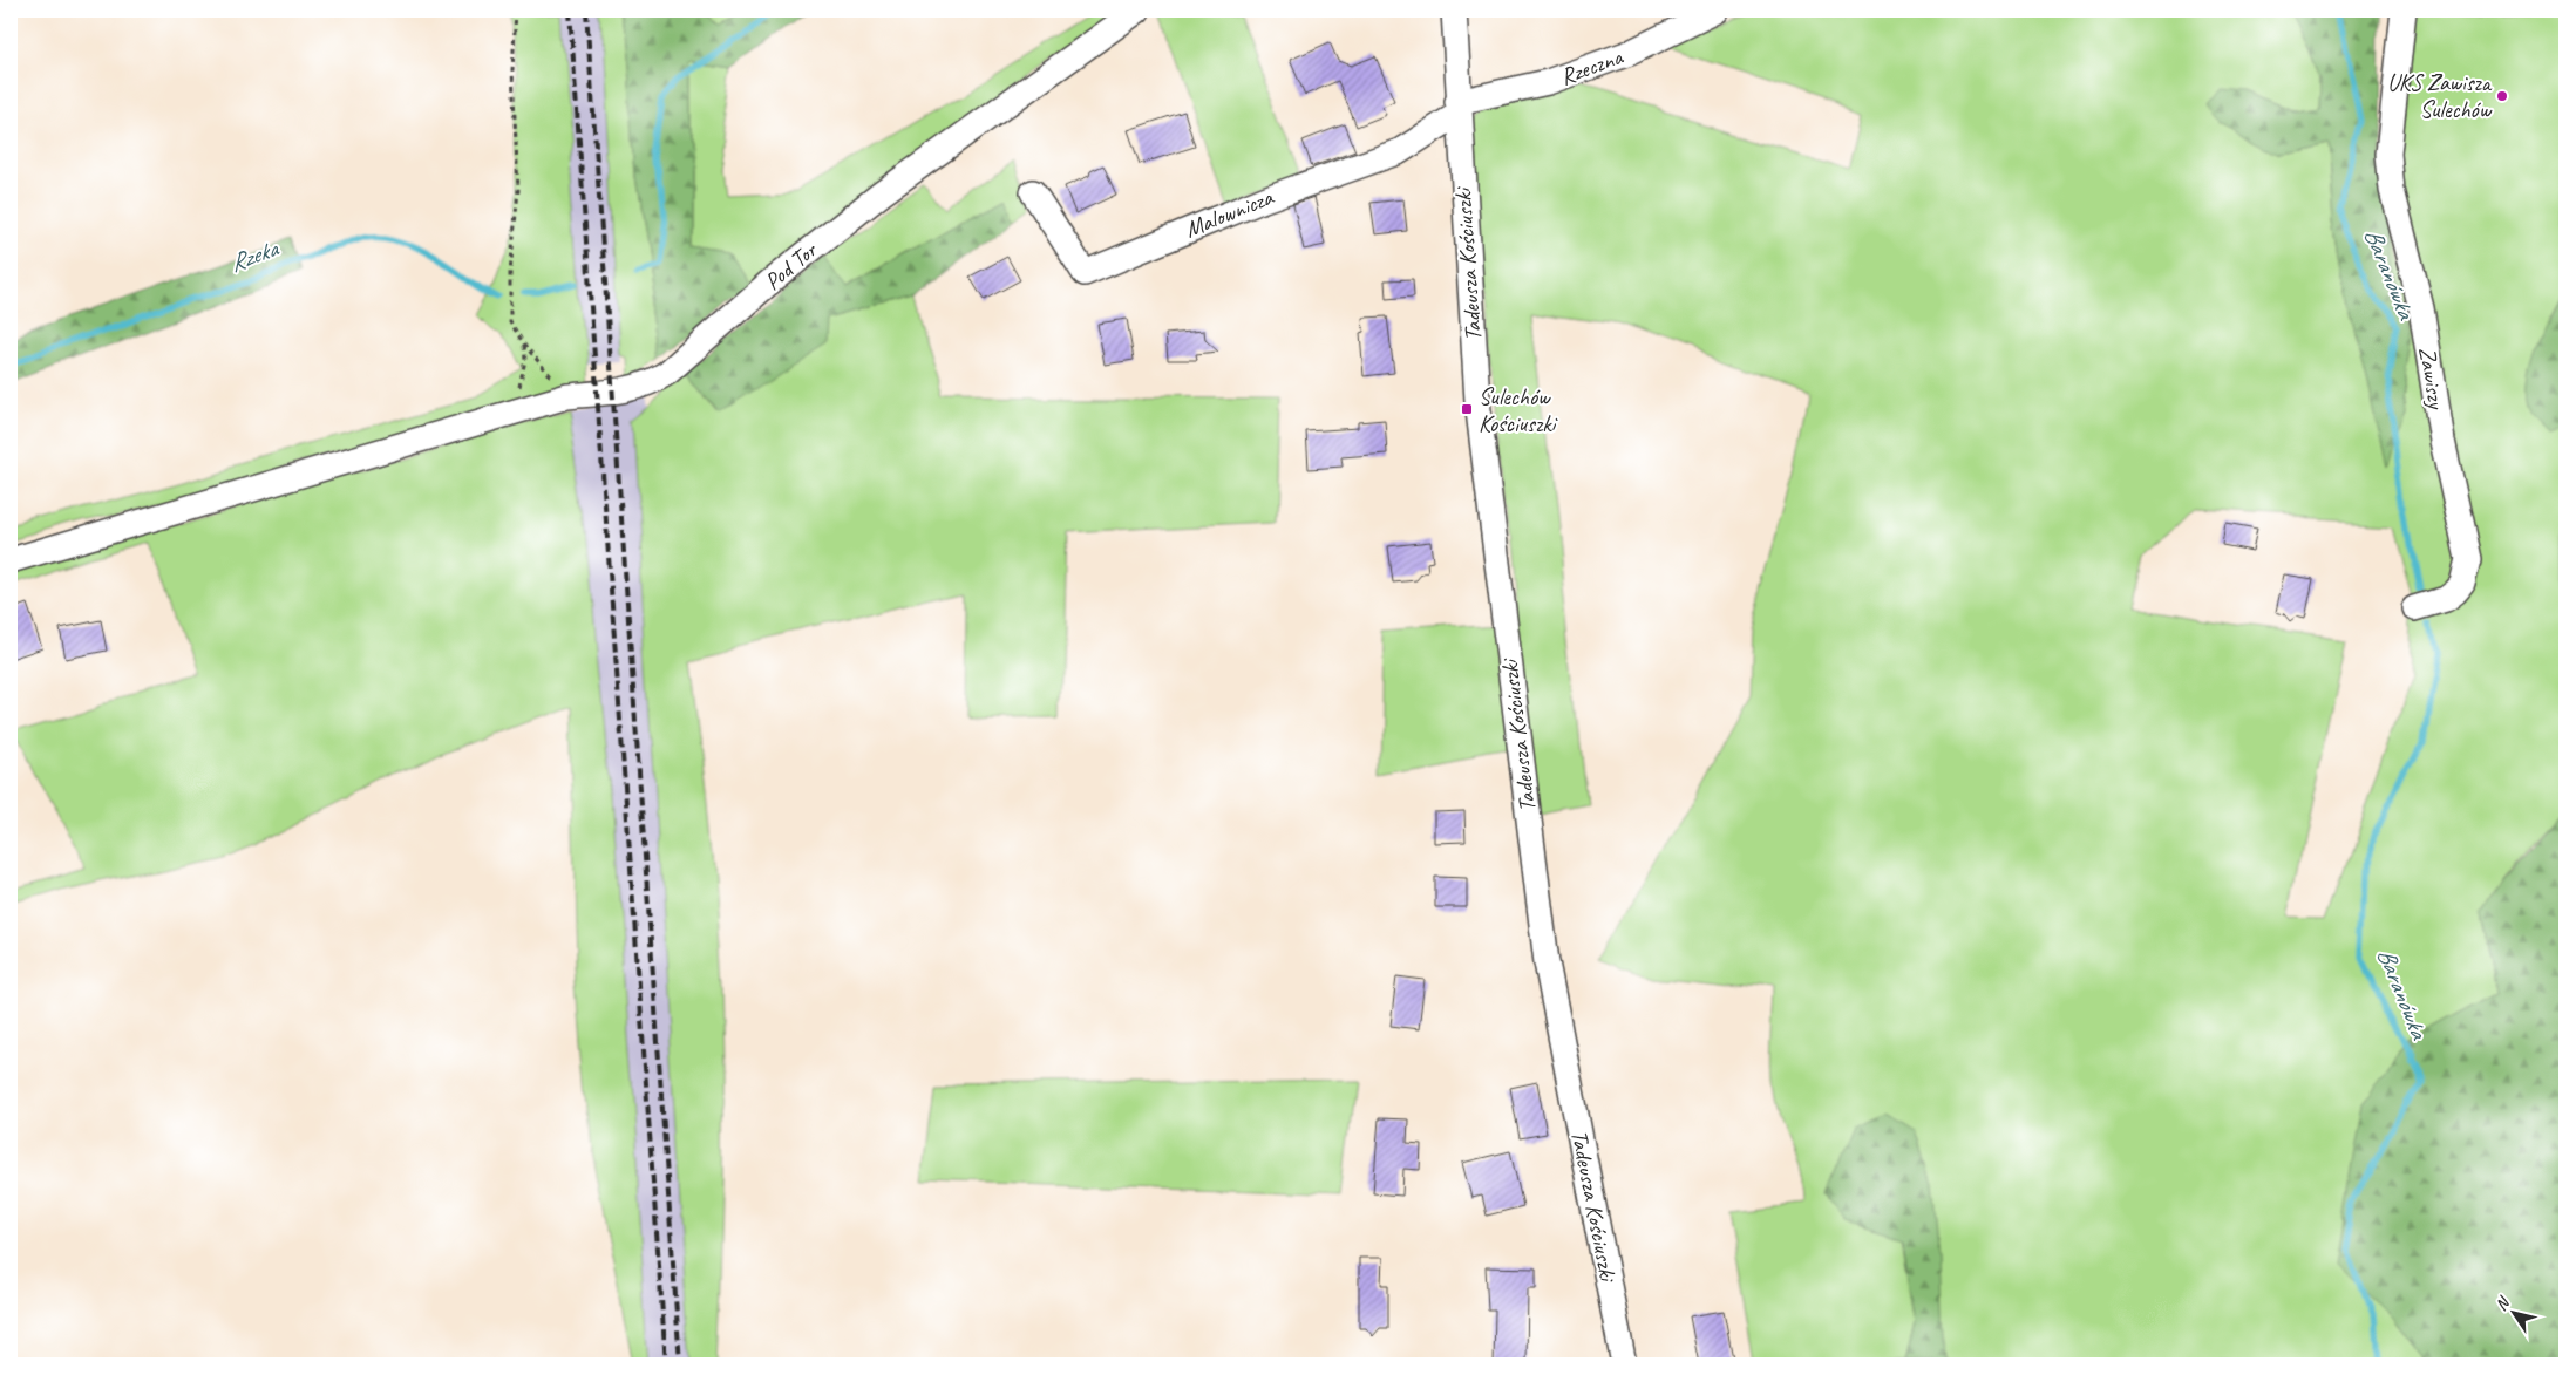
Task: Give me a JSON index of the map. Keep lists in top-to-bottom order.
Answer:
{
  "streets": {
    "street": [
      "Rzeczna",
      "Malownicza",
      "Tadeusza Kościuszki",
      "Pod Tor",
      "Zawiszy"
    ]
  },
  "crossings": [
    ["Rzeczna", "Malownicza"],
    ["Rzeczna", "Tadeusza Kościuszki"],
    ["Malownicza", "Tadeusza Kościuszki"]
  ],
  "water": ["Rzeka", "Baranówka"],
  "places": {
    "other": ["UKS Zawisza Sulechów"],
    "transit": ["Sulechów Kościuszki"]
  },
  "north": "top left"
}
